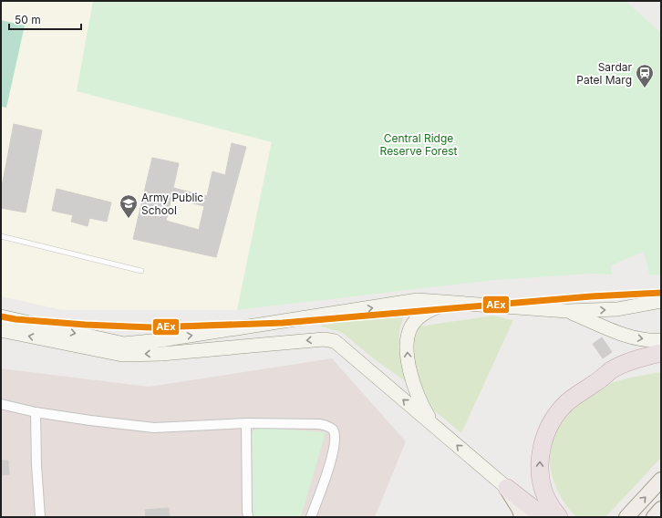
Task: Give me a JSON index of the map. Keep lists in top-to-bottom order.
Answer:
{
  "parks": ["Central Ridge Reserve Forest"],
  "places": {
    "station": ["Sardar Patel Marg"],
    "school or university": ["Army Public School"]
  },
  "lines": ["transit line AEx"],
  "scale_bar": "50 m"
}
